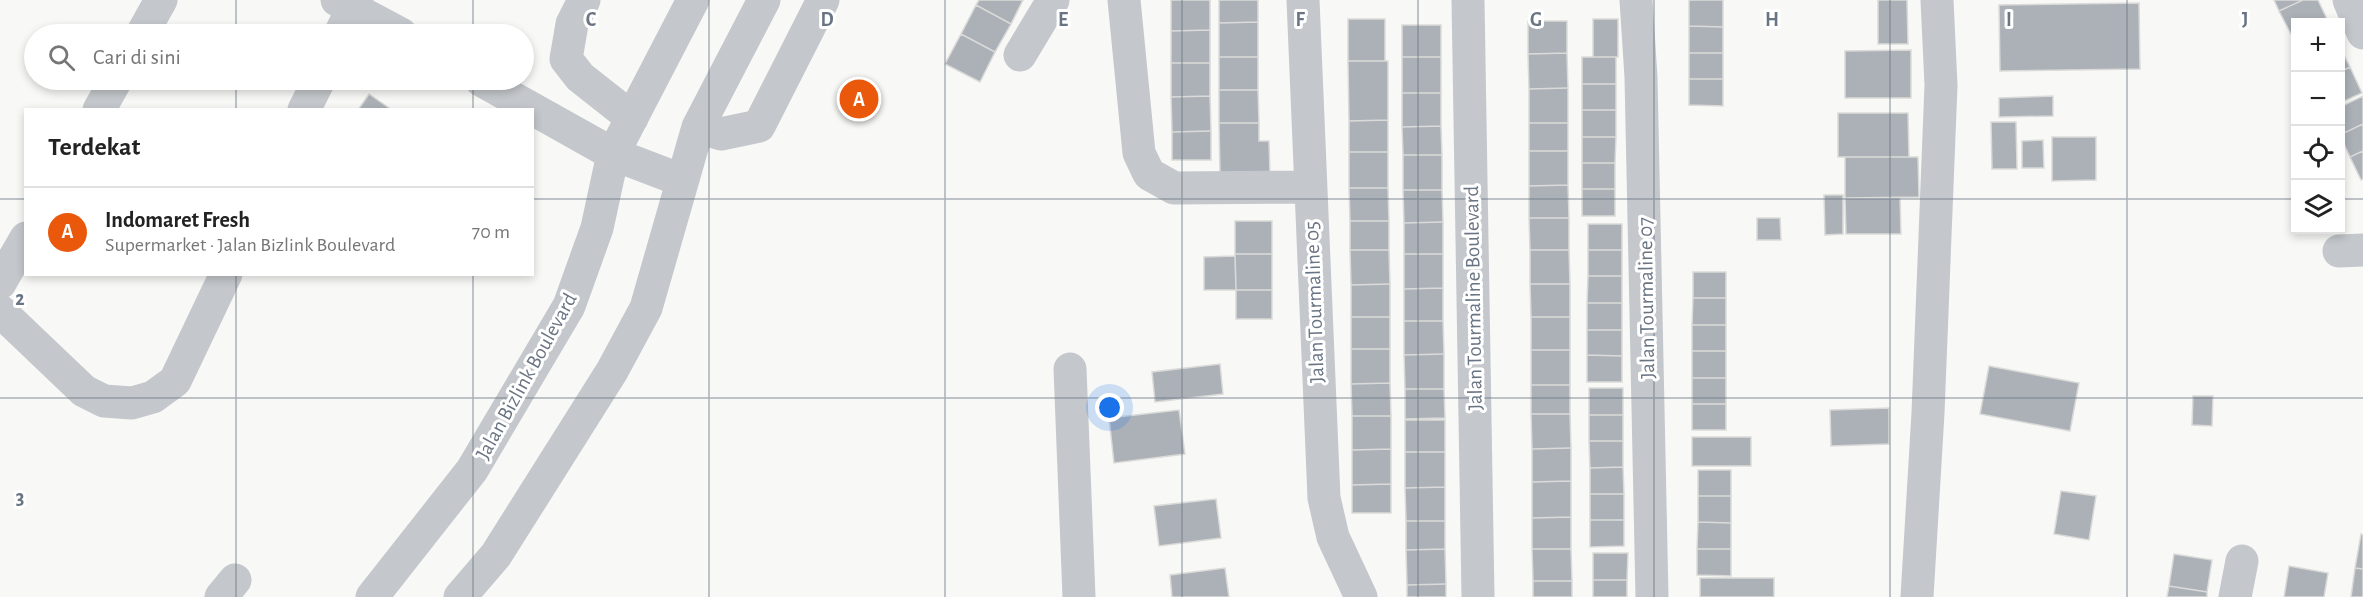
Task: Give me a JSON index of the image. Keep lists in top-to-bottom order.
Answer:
{
  "streets": {
    "street": [
      "Jalan Tourmaline Boulevard",
      "Jalan Tourmaline 07",
      "Jalan Tourmaline 05",
      "Jalan Bizlink Boulevard"
    ]
  },
  "page": {
    "map_buttons": ["+", "−"],
    "search": "Cari di sini",
    "pins": "A",
    "heading": "Terdekat",
    "list": [
      {
        "mark": "A",
        "name": "Indomaret Fresh",
        "note": "Supermarket · Jalan Bizlink Boulevard",
        "value": "70 m"
      }
    ]
  },
  "grid": {
    "columns": [
      "C",
      "D",
      "E",
      "F",
      "G",
      "H",
      "I",
      "J"
    ],
    "rows": ["2", "3"]
  }
}
